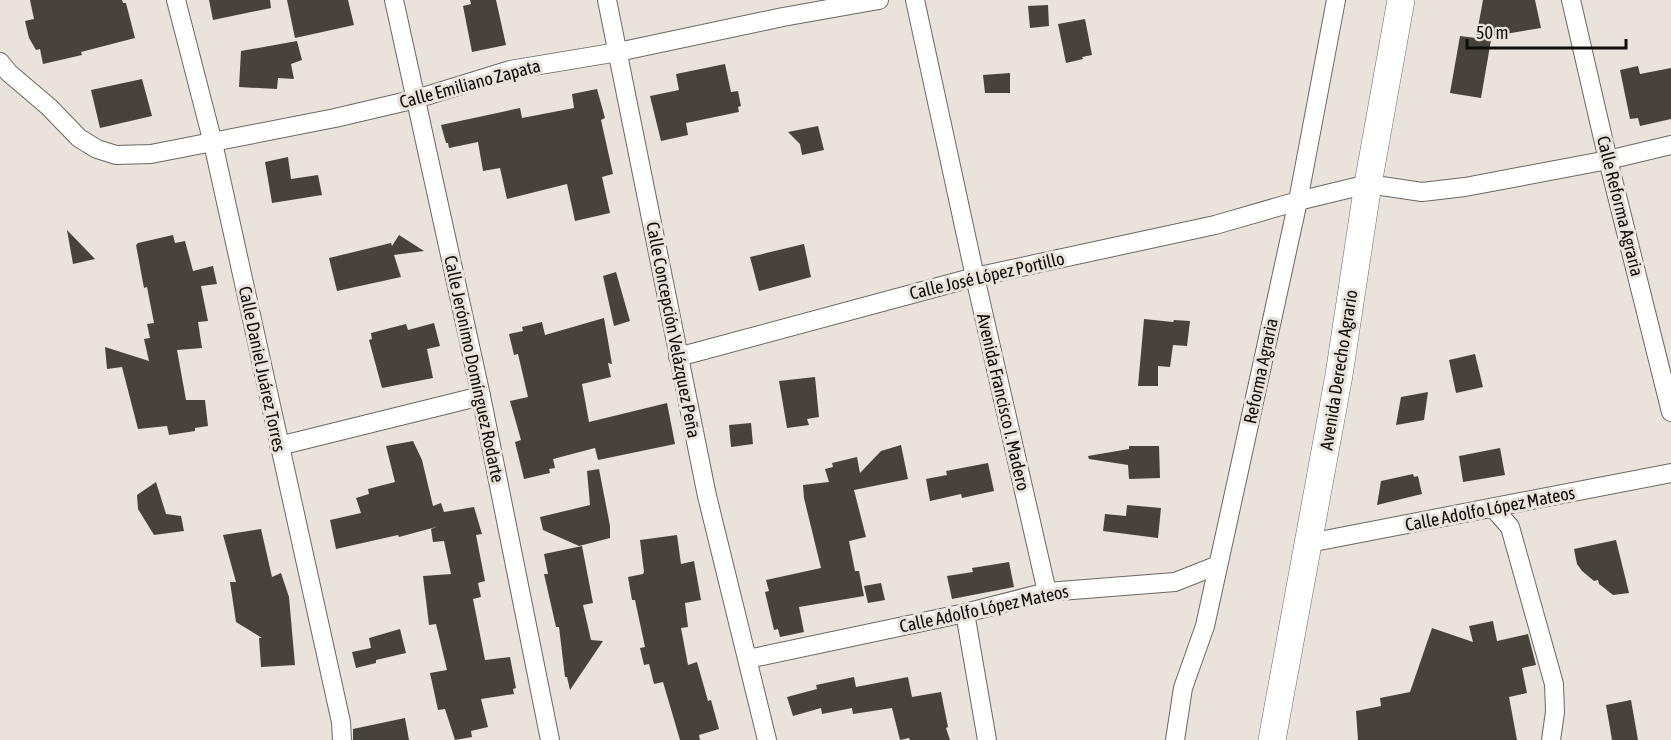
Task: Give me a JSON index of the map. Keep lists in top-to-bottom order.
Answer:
{
  "streets": {
    "street": [
      "Calle Emiliano Zapata",
      "Calle Reforma Agraria",
      "Calle José López Portillo",
      "Calle Concepción Velázquez Peña",
      "Calle Daniel Juárez Torres",
      "Calle Jerónimo Domínguez Rodarte",
      "Avenida Derecho Agrario",
      "Reforma Agraria",
      "Avenida Francisco I. Madero",
      "Calle Adolfo López Mateos"
    ]
  },
  "crossings": [
    ["Calle Emiliano Zapata", "Calle Concepción Velázquez Peña"],
    ["Calle Emiliano Zapata", "Calle Daniel Juárez Torres"],
    ["Calle Emiliano Zapata", "Calle Jerónimo Domínguez Rodarte"],
    ["Calle José López Portillo", "Calle Concepción Velázquez Peña"],
    ["Calle José López Portillo", "Avenida Derecho Agrario"],
    ["Calle José López Portillo", "Reforma Agraria"],
    ["Calle José López Portillo", "Avenida Francisco I. Madero"],
    ["Calle Concepción Velázquez Peña", "Calle Adolfo López Mateos"],
    ["Avenida Derecho Agrario", "Calle Adolfo López Mateos"],
    ["Reforma Agraria", "Calle Adolfo López Mateos"],
    ["Avenida Francisco I. Madero", "Calle Adolfo López Mateos"]
  ],
  "scale_bar": "50 m"
}
